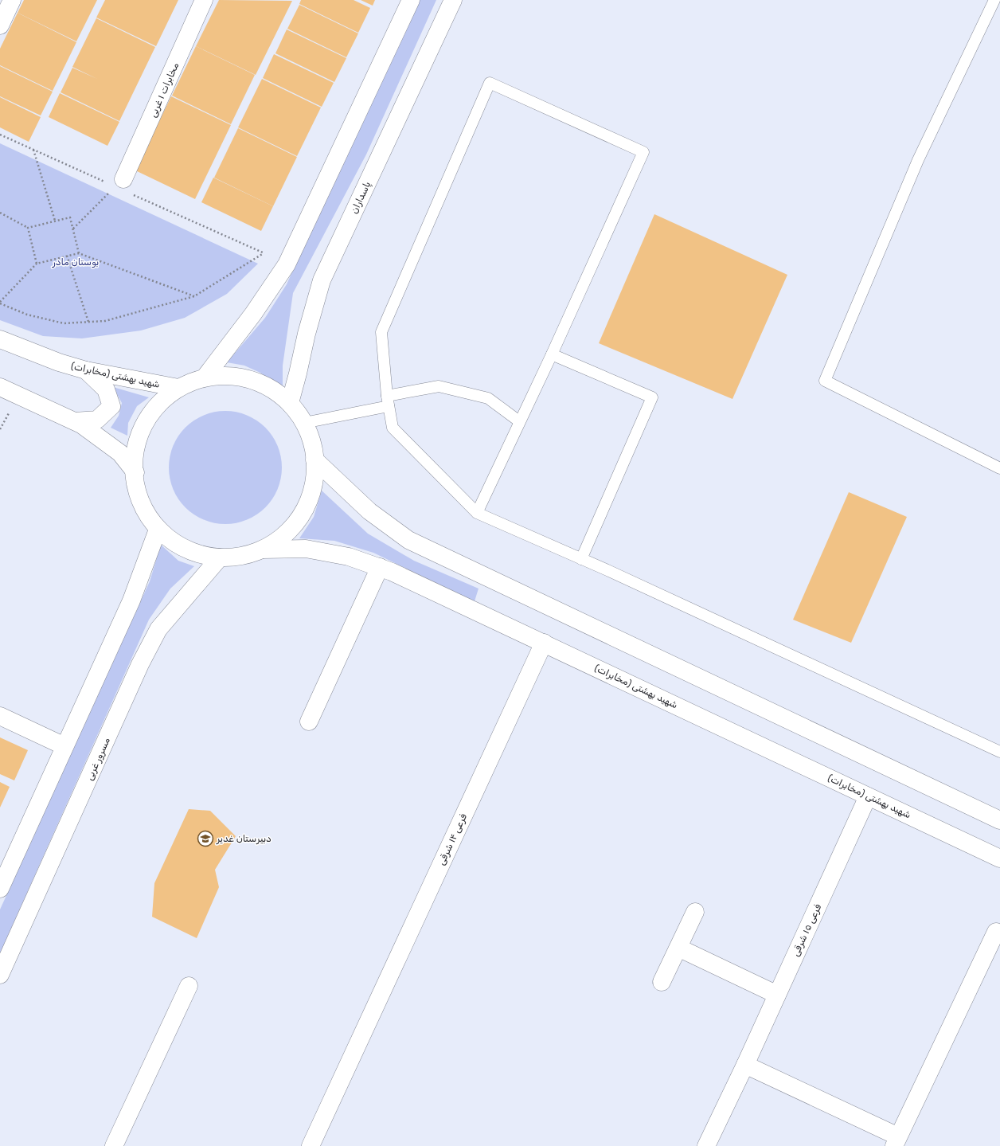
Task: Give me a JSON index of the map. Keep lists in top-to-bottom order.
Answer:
{
  "streets": {
    "main road": [
      "مخابرات ۱ غربی",
      "پاسداران",
      "شهید بهشتی (مخابرات)",
      "مسرور غربی",
      "فرعی ۱۴ شرقی",
      "فرعی ۱۵ شرقی"
    ]
  },
  "crossings": [
    ["شهید بهشتی (مخابرات)", "فرعی ۱۴ شرقی"],
    ["شهید بهشتی (مخابرات)", "فرعی ۱۵ شرقی"]
  ],
  "parks": ["بوستان مادر"],
  "places": {
    "school or university": ["دبیرستان غدیر"]
  }
}
